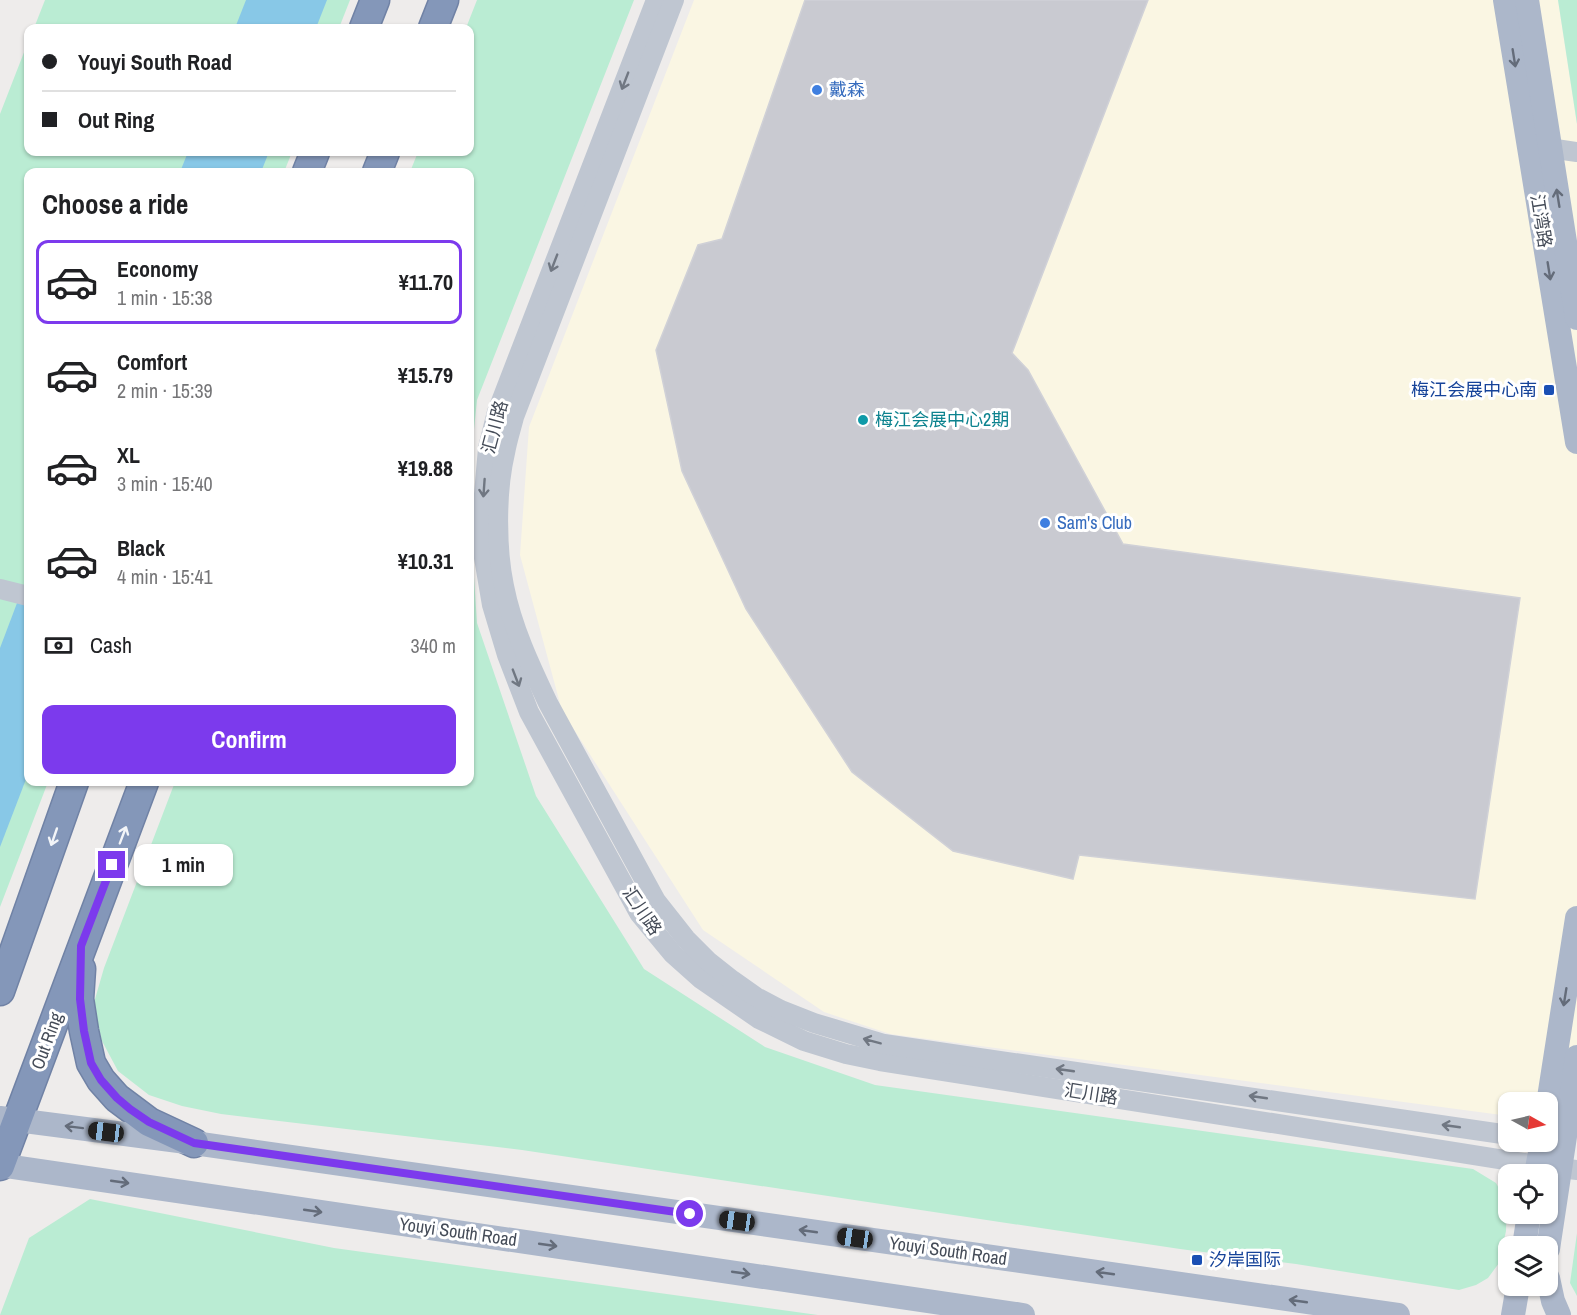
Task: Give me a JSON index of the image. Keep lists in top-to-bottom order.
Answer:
{
  "streets": {
    "highway": ["Out Ring"],
    "main road": ["江湾路", "Youyi South Road"],
    "street": ["汇川路"]
  },
  "crossings": [
    ["Out Ring", "Youyi South Road"]
  ],
  "places": {
    "other": ["戴森", "梅江会展中心2期", "Sam's Club"],
    "transit": ["梅江会展中心南", "汐岸国际"]
  },
  "north": "right",
  "page": {
    "banner": ["Youyi South Road", "Out Ring"],
    "heading": "Choose a ride",
    "list": [
      {
        "name": "Economy",
        "note": "1 min · 15:38",
        "value": "¥11.70"
      },
      {
        "name": "Comfort",
        "note": "2 min · 15:39",
        "value": "¥15.79"
      },
      {
        "name": "XL",
        "note": "3 min · 15:40",
        "value": "¥19.88"
      },
      {
        "name": "Black",
        "note": "4 min · 15:41",
        "value": "¥10.31"
      }
    ],
    "pay": ["Cash", "340 m"],
    "buttons": "Confirm",
    "bubble": "1 min"
  }
}
